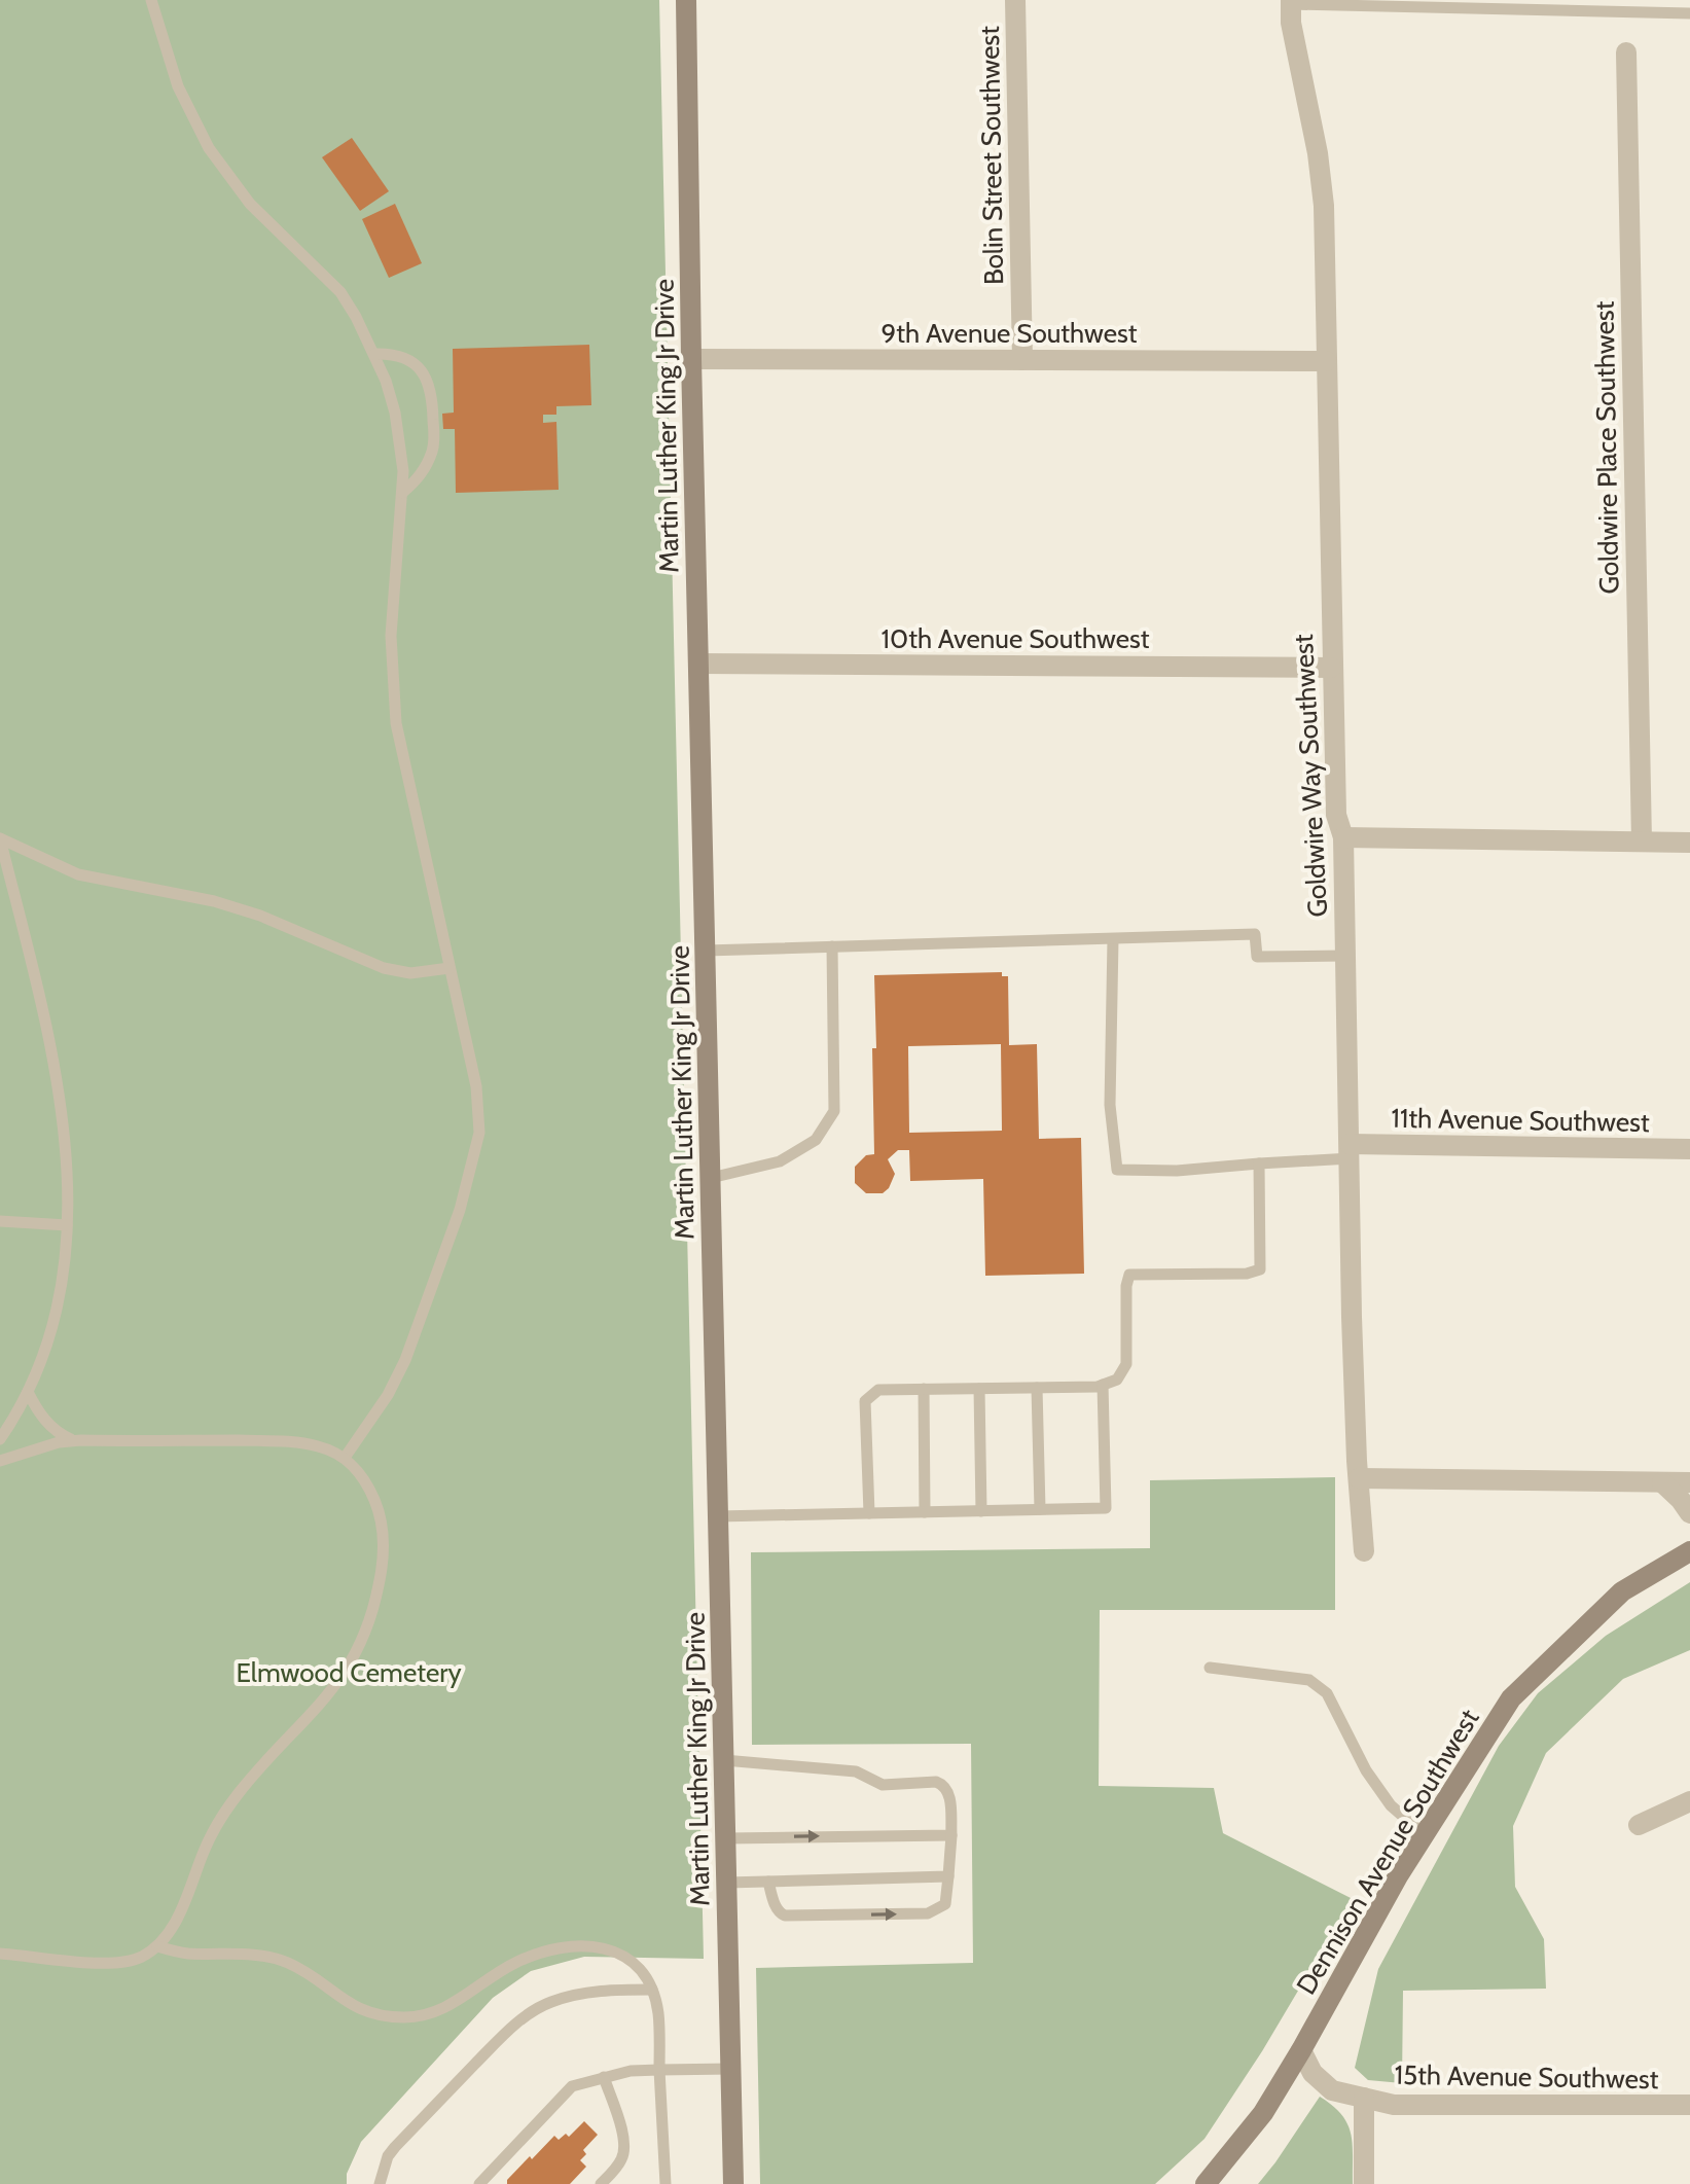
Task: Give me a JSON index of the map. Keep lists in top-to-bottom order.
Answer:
{
  "streets": {
    "main road": ["Martin Luther King Jr Drive", "Dennison Avenue Southwest"],
    "street": [
      "Bolin Street Southwest",
      "9th Avenue Southwest",
      "Goldwire Place Southwest",
      "10th Avenue Southwest",
      "Goldwire Way Southwest",
      "11th Avenue Southwest",
      "15th Avenue Southwest"
    ]
  },
  "crossings": [
    ["Bolin Street Southwest", "9th Avenue Southwest"],
    ["9th Avenue Southwest", "Martin Luther King Jr Drive"],
    ["9th Avenue Southwest", "Goldwire Way Southwest"],
    ["Martin Luther King Jr Drive", "10th Avenue Southwest"],
    ["10th Avenue Southwest", "Goldwire Way Southwest"],
    ["Goldwire Way Southwest", "11th Avenue Southwest"],
    ["Dennison Avenue Southwest", "15th Avenue Southwest"]
  ],
  "parks": ["Elmwood Cemetery"]
}
